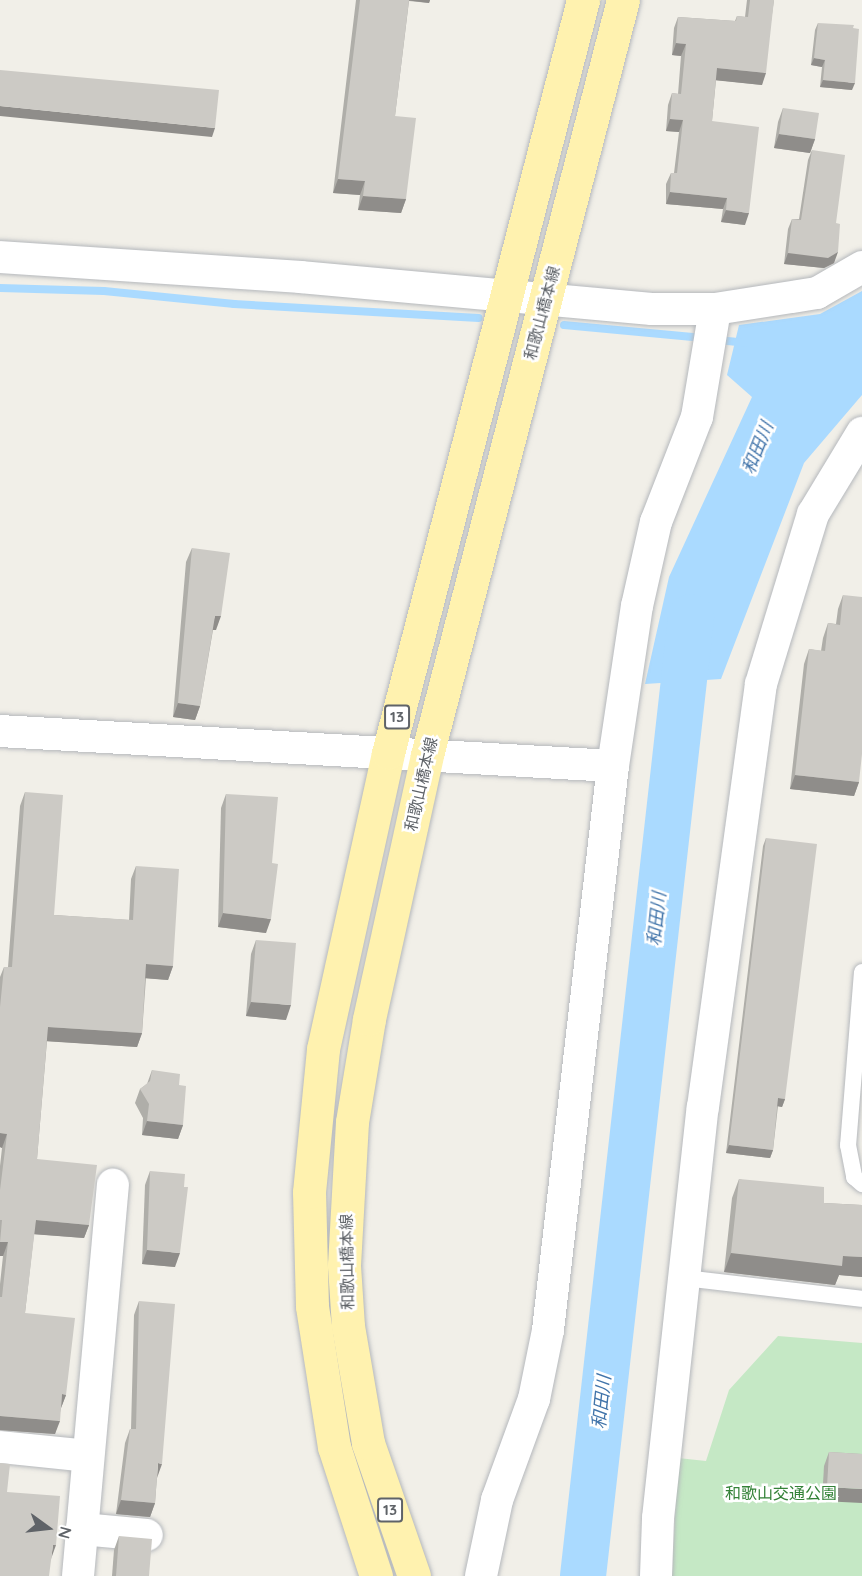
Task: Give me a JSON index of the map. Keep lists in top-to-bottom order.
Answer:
{
  "streets": {
    "main road": ["和歌山橋本線", "13"]
  },
  "water": ["和田川"],
  "parks": ["和歌山交通公園"],
  "north": "right"
}
